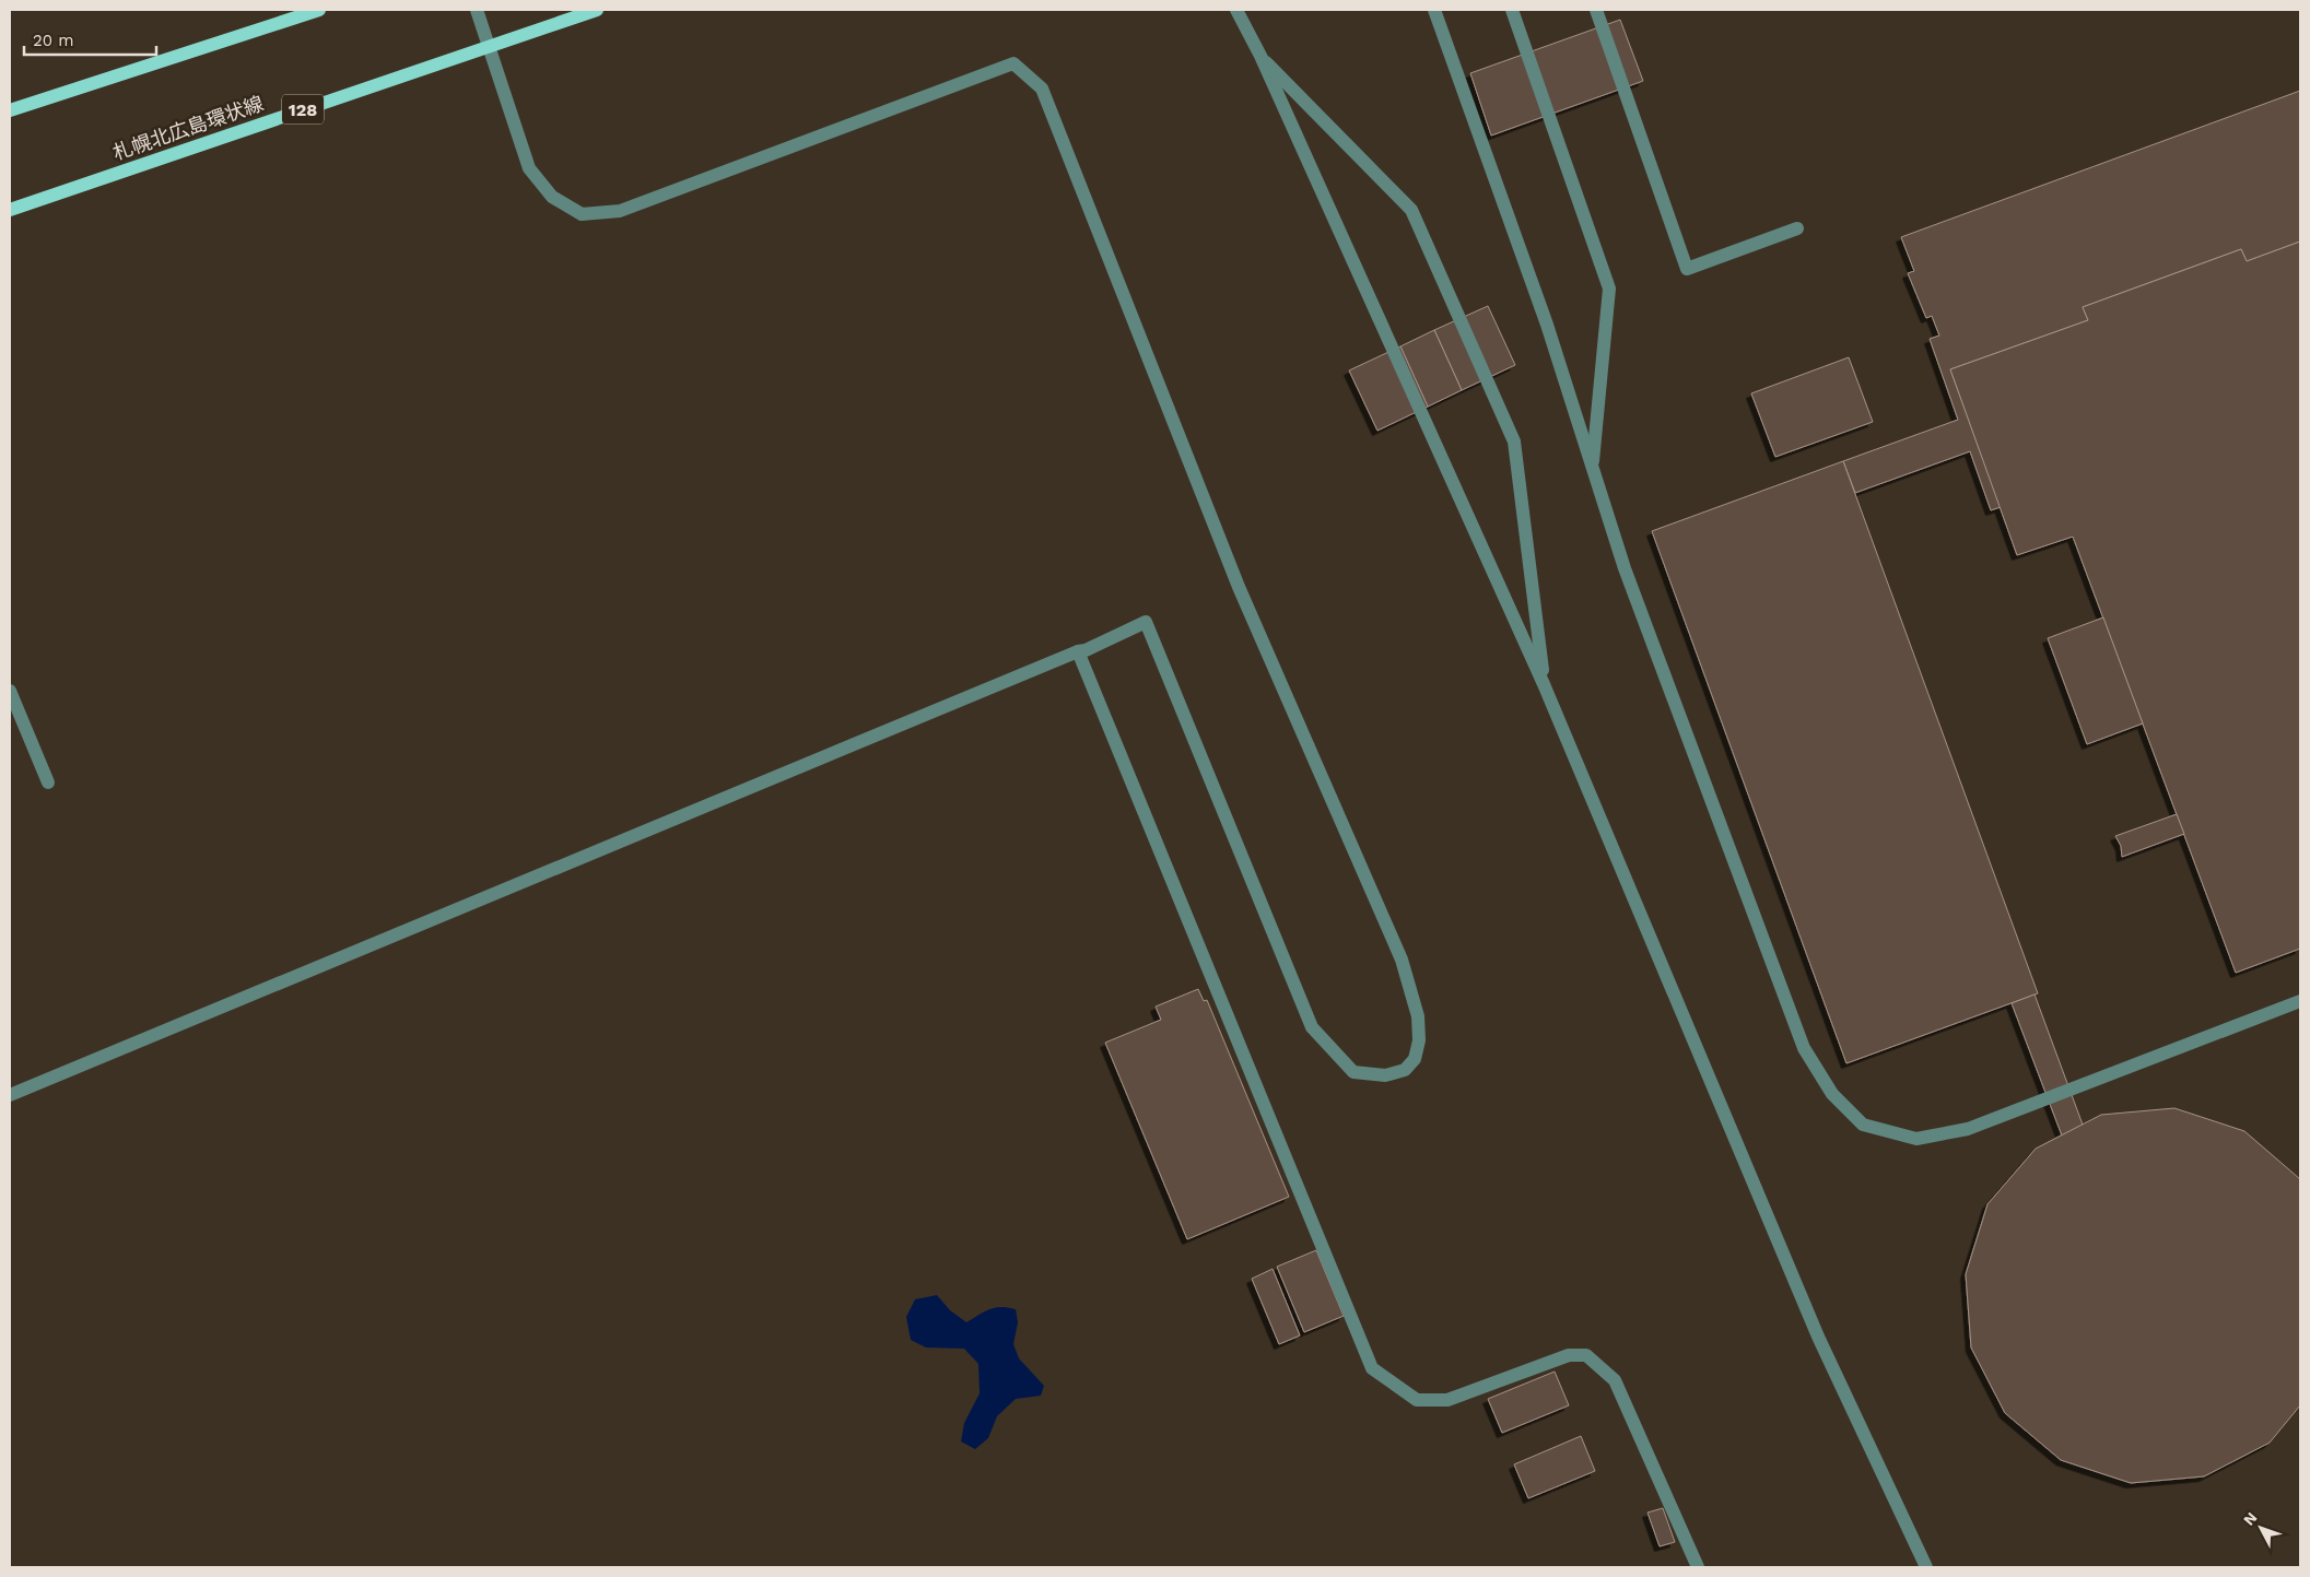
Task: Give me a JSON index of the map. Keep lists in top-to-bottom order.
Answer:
{
  "streets": {
    "main road": ["128", "札幌北広島環状線"]
  },
  "scale_bar": "20 m",
  "north": "top left"
}
